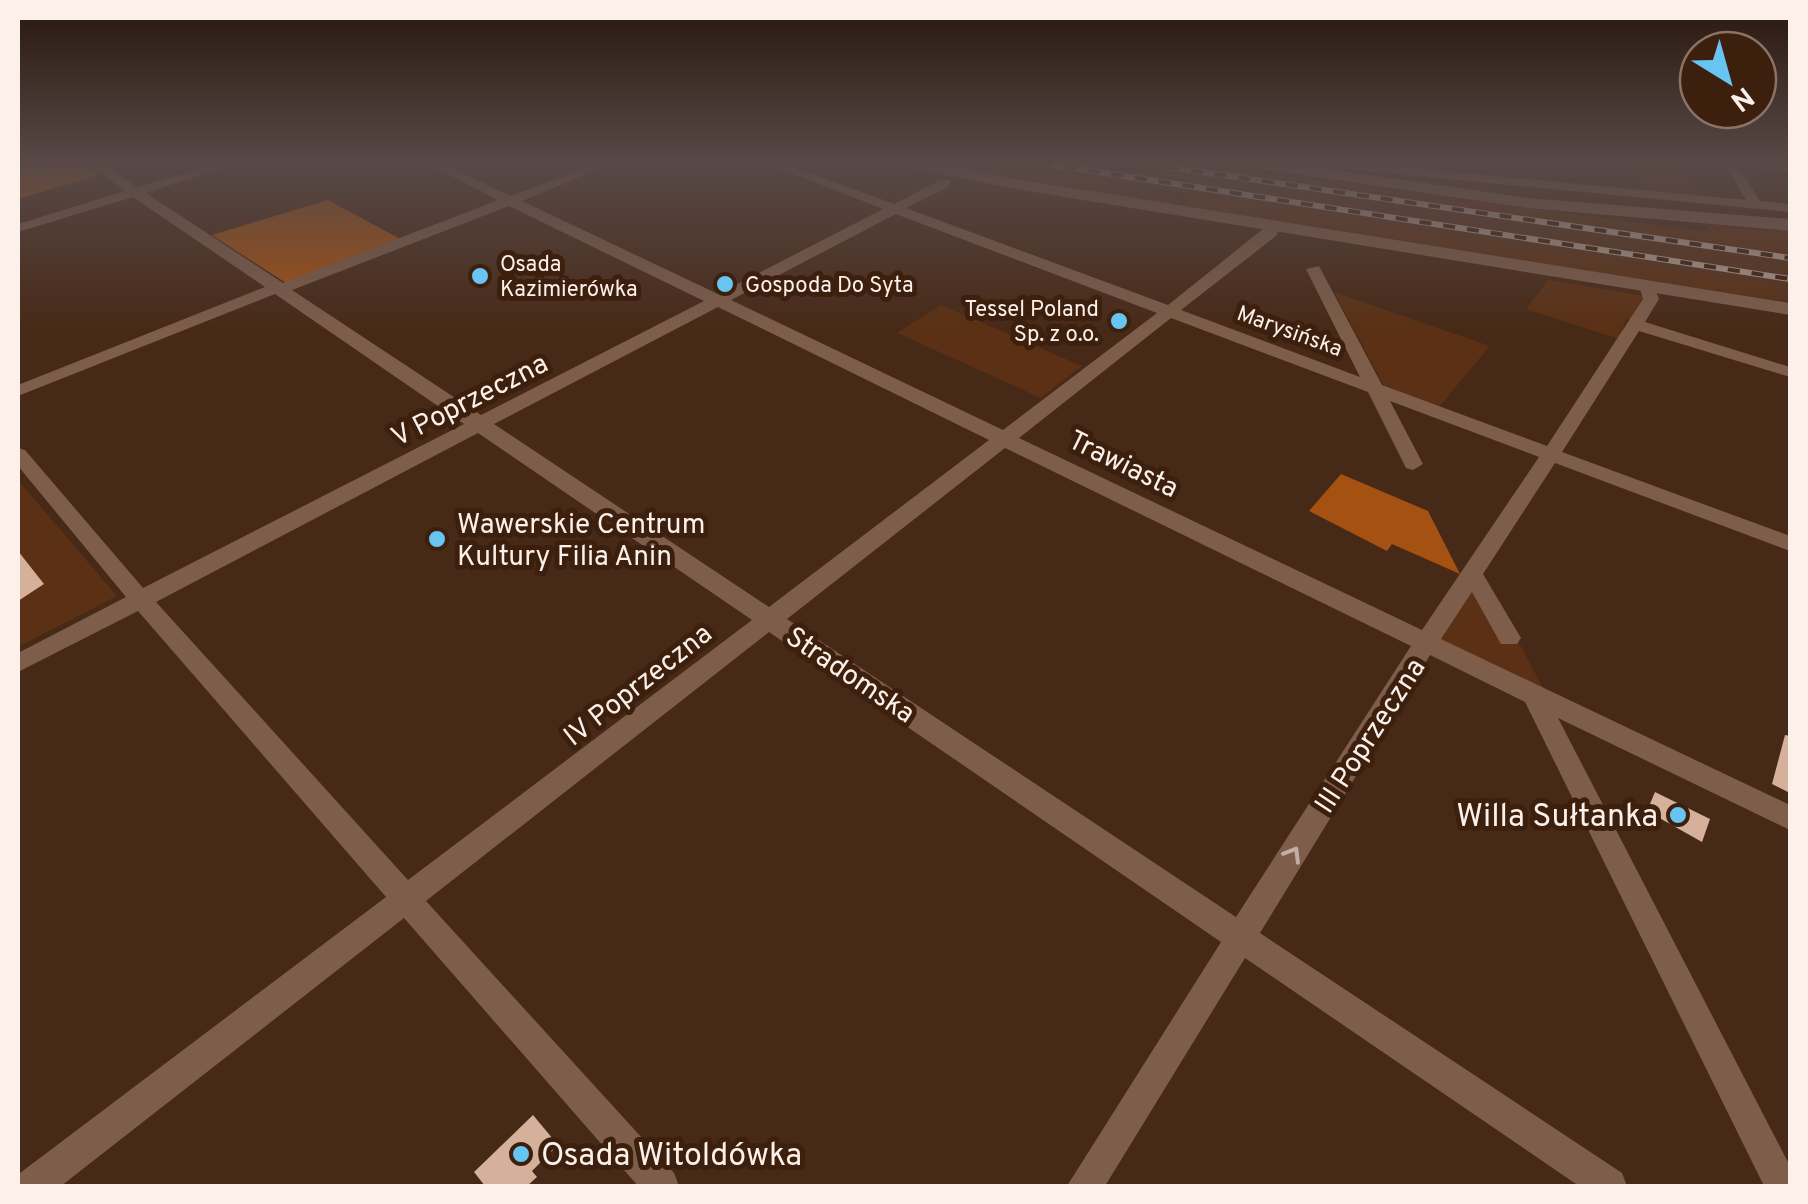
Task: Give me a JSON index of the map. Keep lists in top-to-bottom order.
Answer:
{
  "streets": {
    "street": [
      "Marysińska",
      "V Poprzeczna",
      "Trawiasta",
      "Stradomska",
      "IV Poprzeczna",
      "III Poprzeczna"
    ]
  },
  "crossings": [
    ["Marysińska", "IV Poprzeczna"],
    ["Marysińska", "III Poprzeczna"],
    ["V Poprzeczna", "Trawiasta"],
    ["V Poprzeczna", "Stradomska"],
    ["Trawiasta", "IV Poprzeczna"],
    ["Trawiasta", "III Poprzeczna"],
    ["Stradomska", "IV Poprzeczna"],
    ["Stradomska", "III Poprzeczna"]
  ],
  "places": [
    "Osada Kazimierówka",
    "Gospoda Do Syta",
    "Tessel Poland Sp. z o.o.",
    "Wawerskie Centrum Kultury Filia Anin",
    "Willa Sułtanka",
    "Osada Witoldówka"
  ],
  "north": "bottom right"
}
